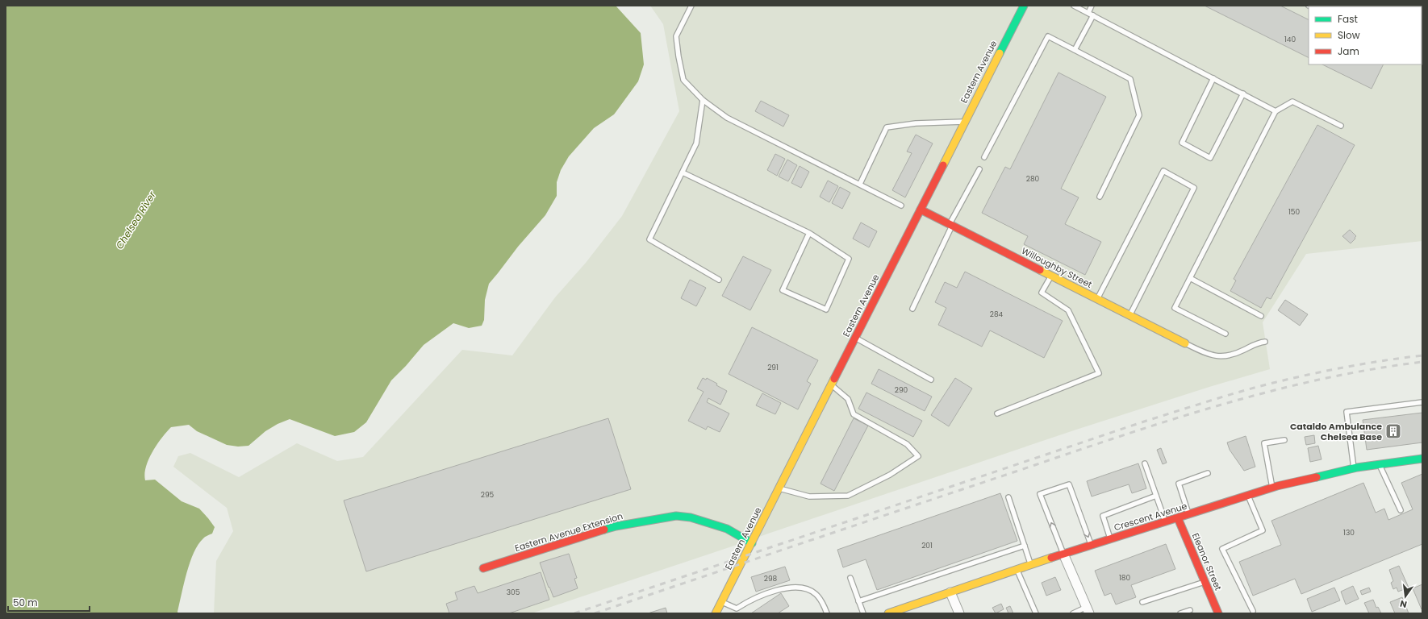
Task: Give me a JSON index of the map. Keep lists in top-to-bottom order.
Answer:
{
  "streets": {
    "street": [
      "Eastern Avenue",
      "Willoughby Street",
      "Crescent Avenue",
      "Eastern Avenue Extension",
      "Eleanor Street"
    ]
  },
  "crossings": [
    ["Eastern Avenue", "Willoughby Street"],
    ["Eastern Avenue", "Eastern Avenue Extension"],
    ["Crescent Avenue", "Eleanor Street"]
  ],
  "water": ["Chelsea River"],
  "places": {
    "building": ["Cataldo Ambulance Chelsea Base"]
  },
  "house_numbers": [
    "140",
    "280",
    "150",
    "284",
    "291",
    "290",
    "295",
    "130",
    "201",
    "180",
    "298",
    "305"
  ],
  "legend": ["Fast", "Slow", "Jam"],
  "scale_bar": "50 m",
  "north": "bottom"
}
